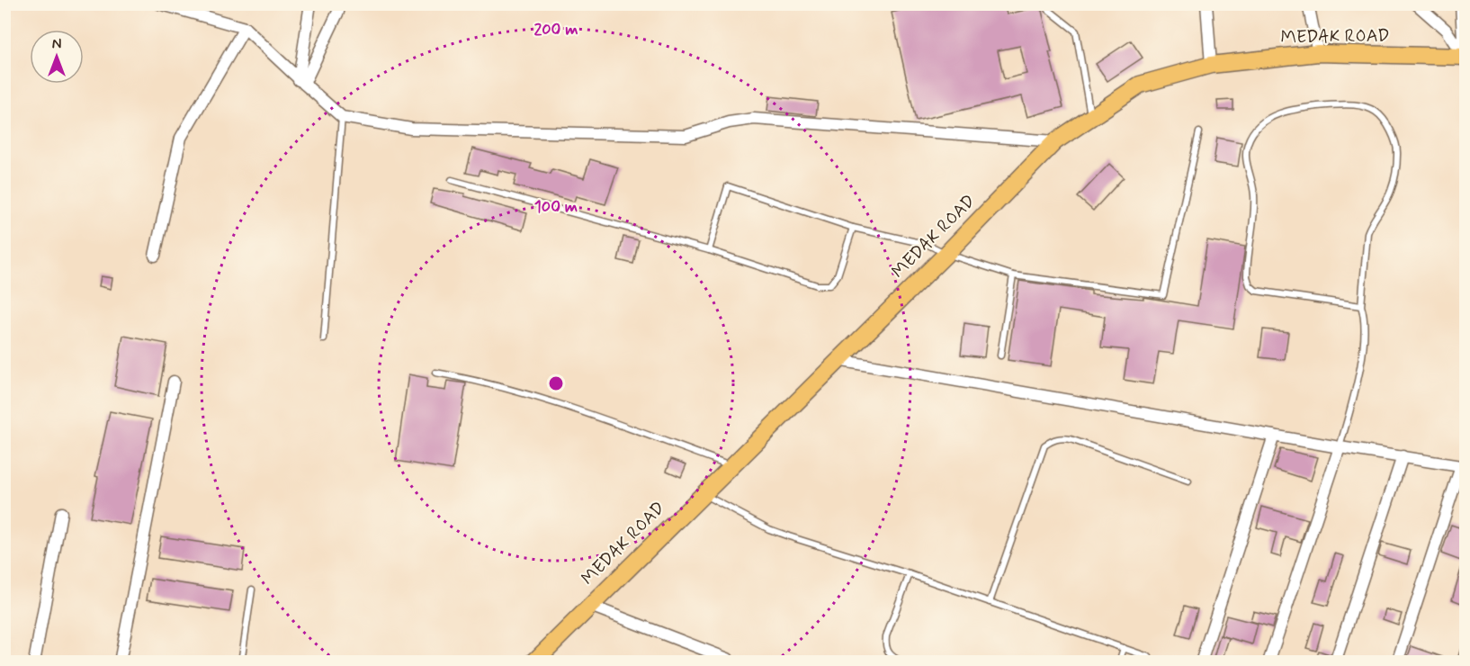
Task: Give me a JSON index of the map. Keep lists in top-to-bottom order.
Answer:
{
  "streets": {
    "main road": ["MEDAK ROAD"]
  },
  "north": "top",
  "rings": ["200 m", "100 m"]
}
